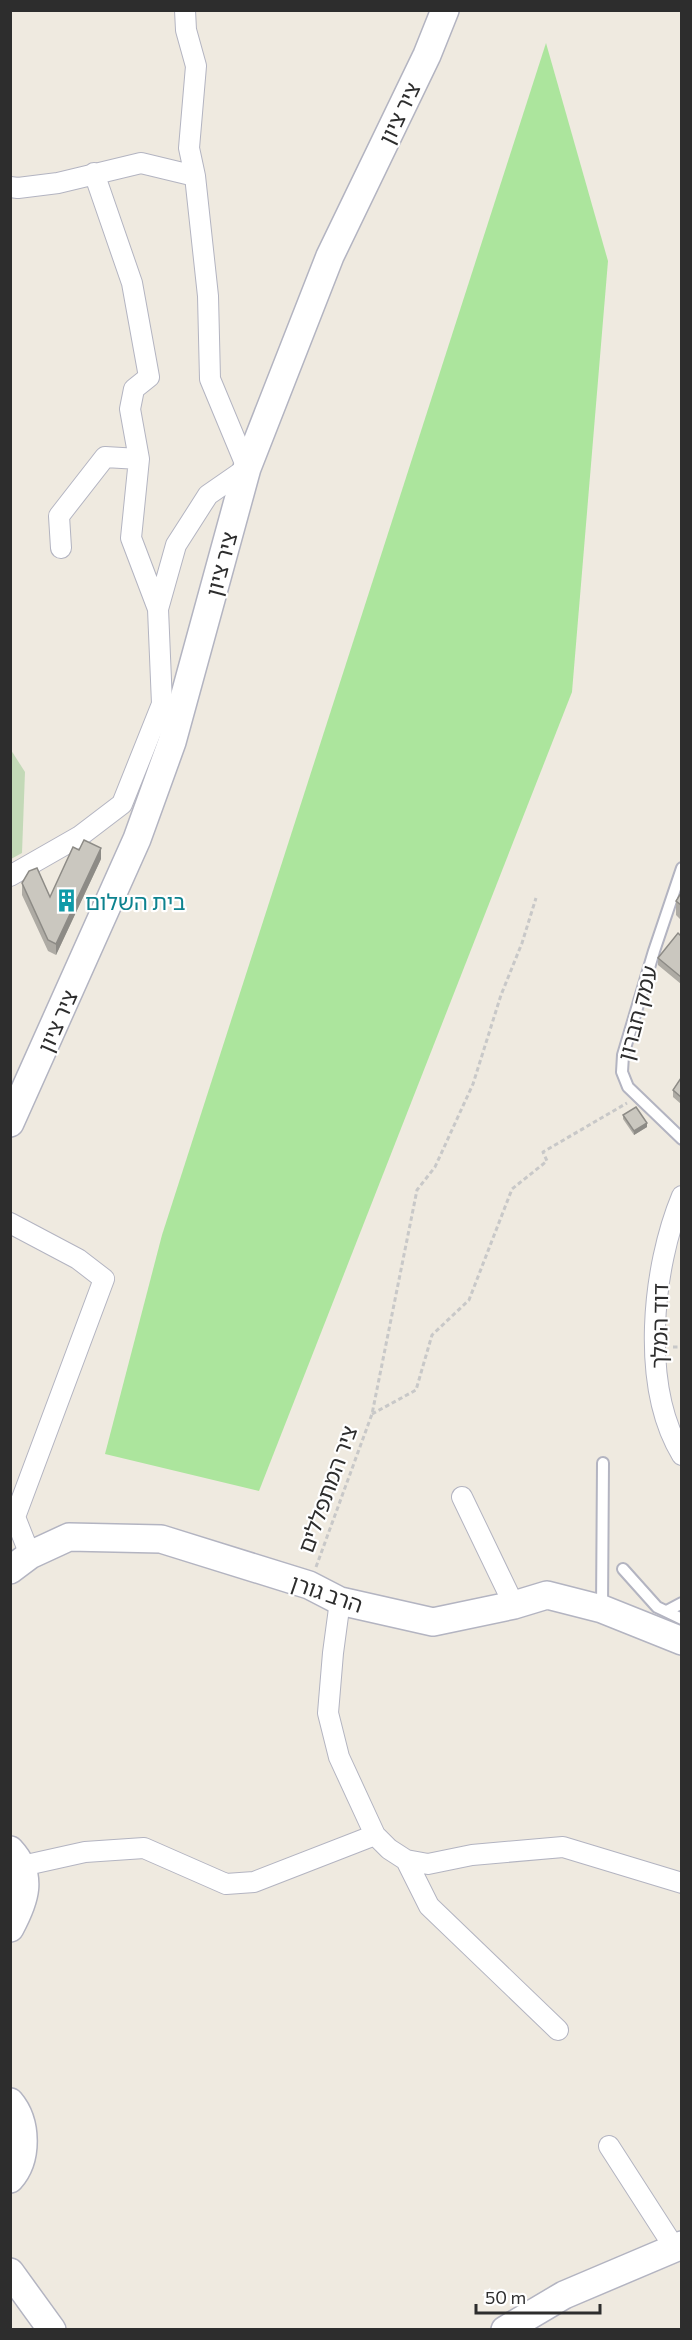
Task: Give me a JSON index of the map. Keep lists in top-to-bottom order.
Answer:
{
  "streets": {
    "street": ["ציר ציון", "דוד המלך", "הרב גורן"],
    "lane": ["עמק חברון"],
    "path": ["ציר המתפללים"]
  },
  "crossings": [
    ["עמק חברון", "ציר המתפללים"],
    ["ציר המתפללים", "הרב גורן"]
  ],
  "places": {
    "building": ["בית השלום"]
  },
  "scale_bar": "50 m"
}
